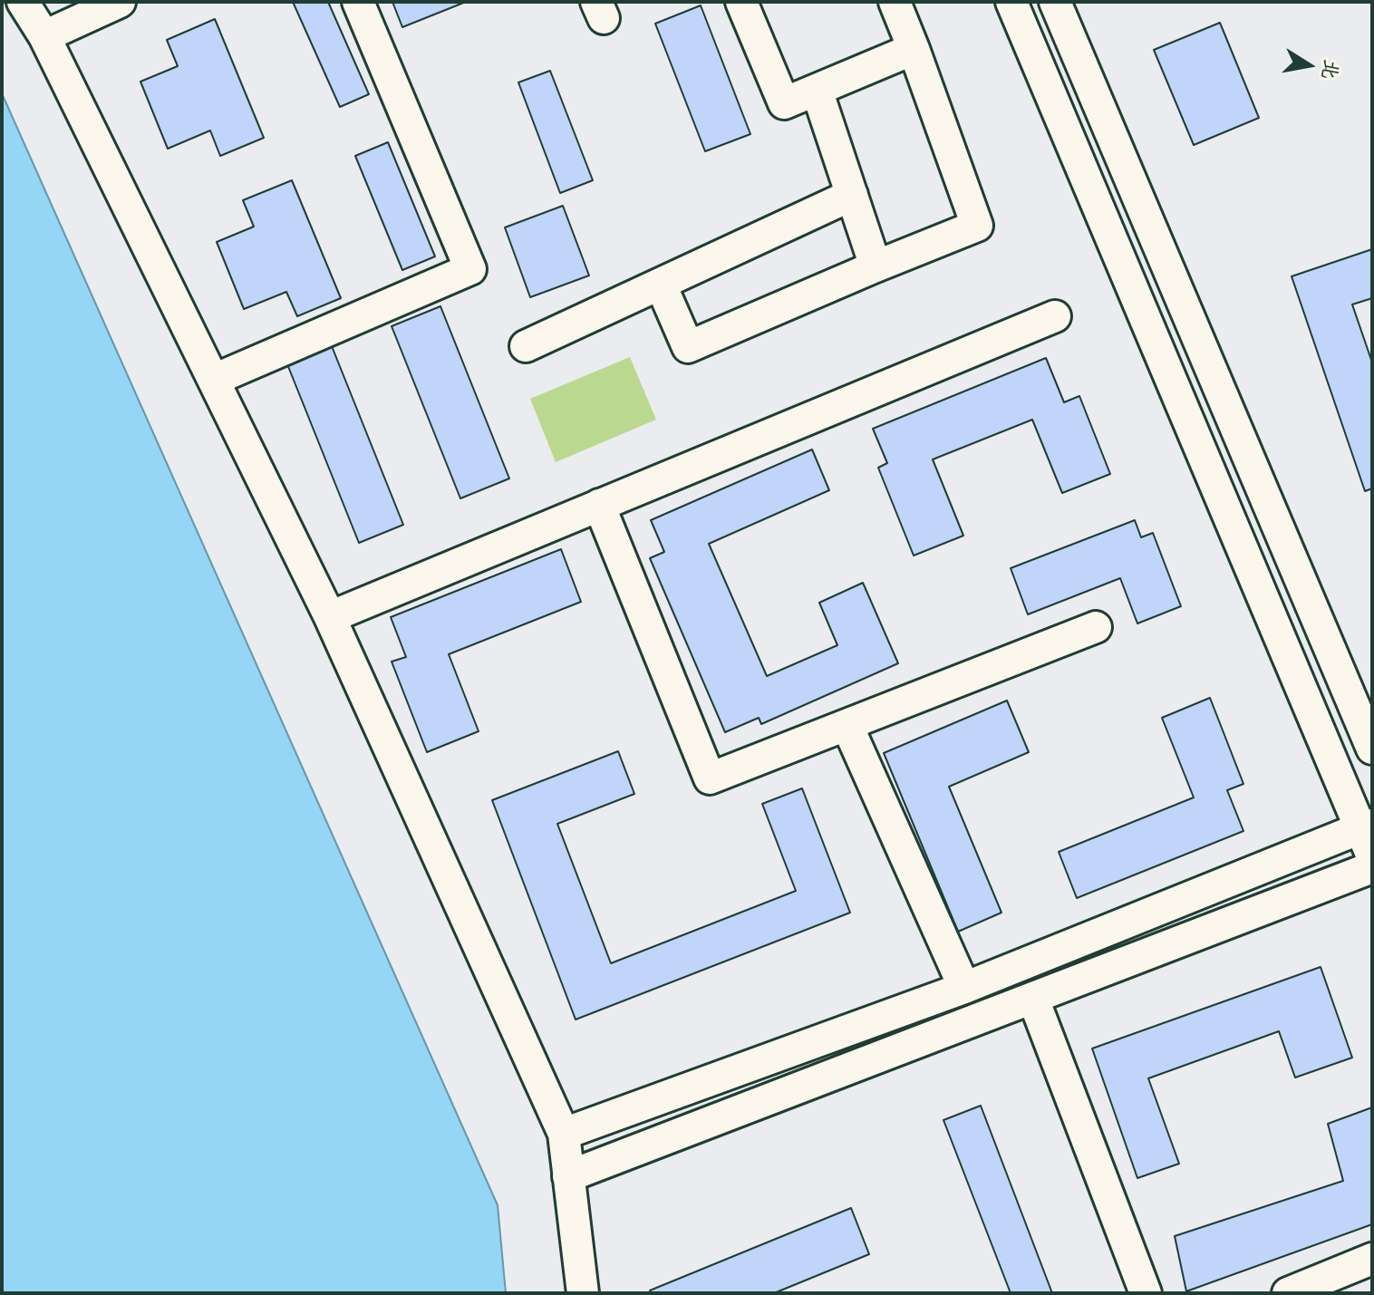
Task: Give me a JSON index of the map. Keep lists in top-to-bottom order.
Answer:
{
  "north": "right"
}
